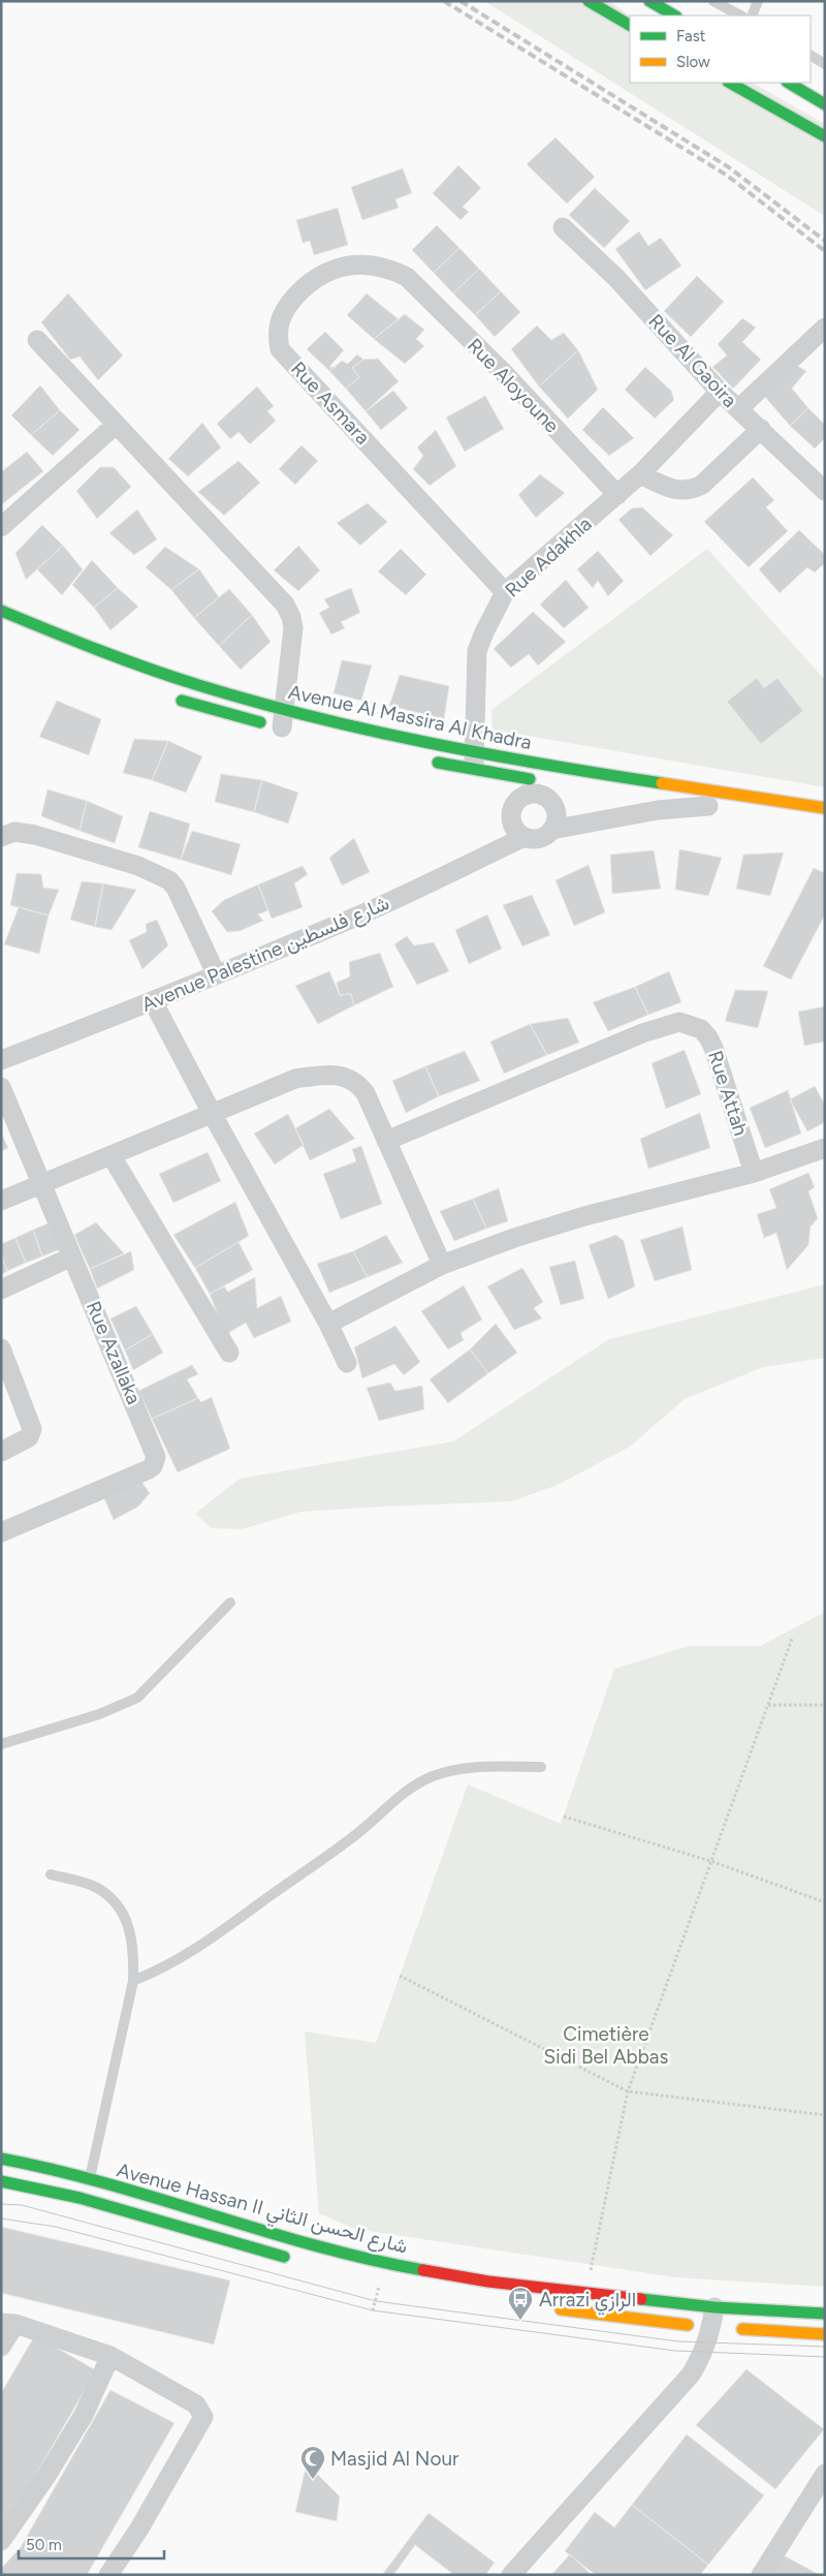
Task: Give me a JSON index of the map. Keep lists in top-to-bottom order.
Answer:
{
  "streets": {
    "main road": ["Avenue Al Massira Al Khadra", "Avenue Hassan II شارع الحسن الثاني"],
    "street": [
      "Rue Al Gaoira",
      "Rue Aloyoune",
      "Rue Asmara",
      "Rue Adakhla",
      "Avenue Palestine شارع فلسطين",
      "Rue Attah",
      "Rue Azallaka"
    ]
  },
  "crossings": [
    ["Rue Al Gaoira", "Rue Adakhla"],
    ["Rue Aloyoune", "Rue Asmara"],
    ["Rue Aloyoune", "Rue Adakhla"],
    ["Rue Asmara", "Rue Adakhla"],
    ["Rue Adakhla", "Avenue Al Massira Al Khadra"]
  ],
  "parks": ["Cimetière Sidi Bel Abbas"],
  "places": {
    "bus stop": ["Arrazi الرازي"],
    "mosque": ["Masjid Al Nour"]
  },
  "legend": ["Fast", "Slow"],
  "scale_bar": "50 m"
}
